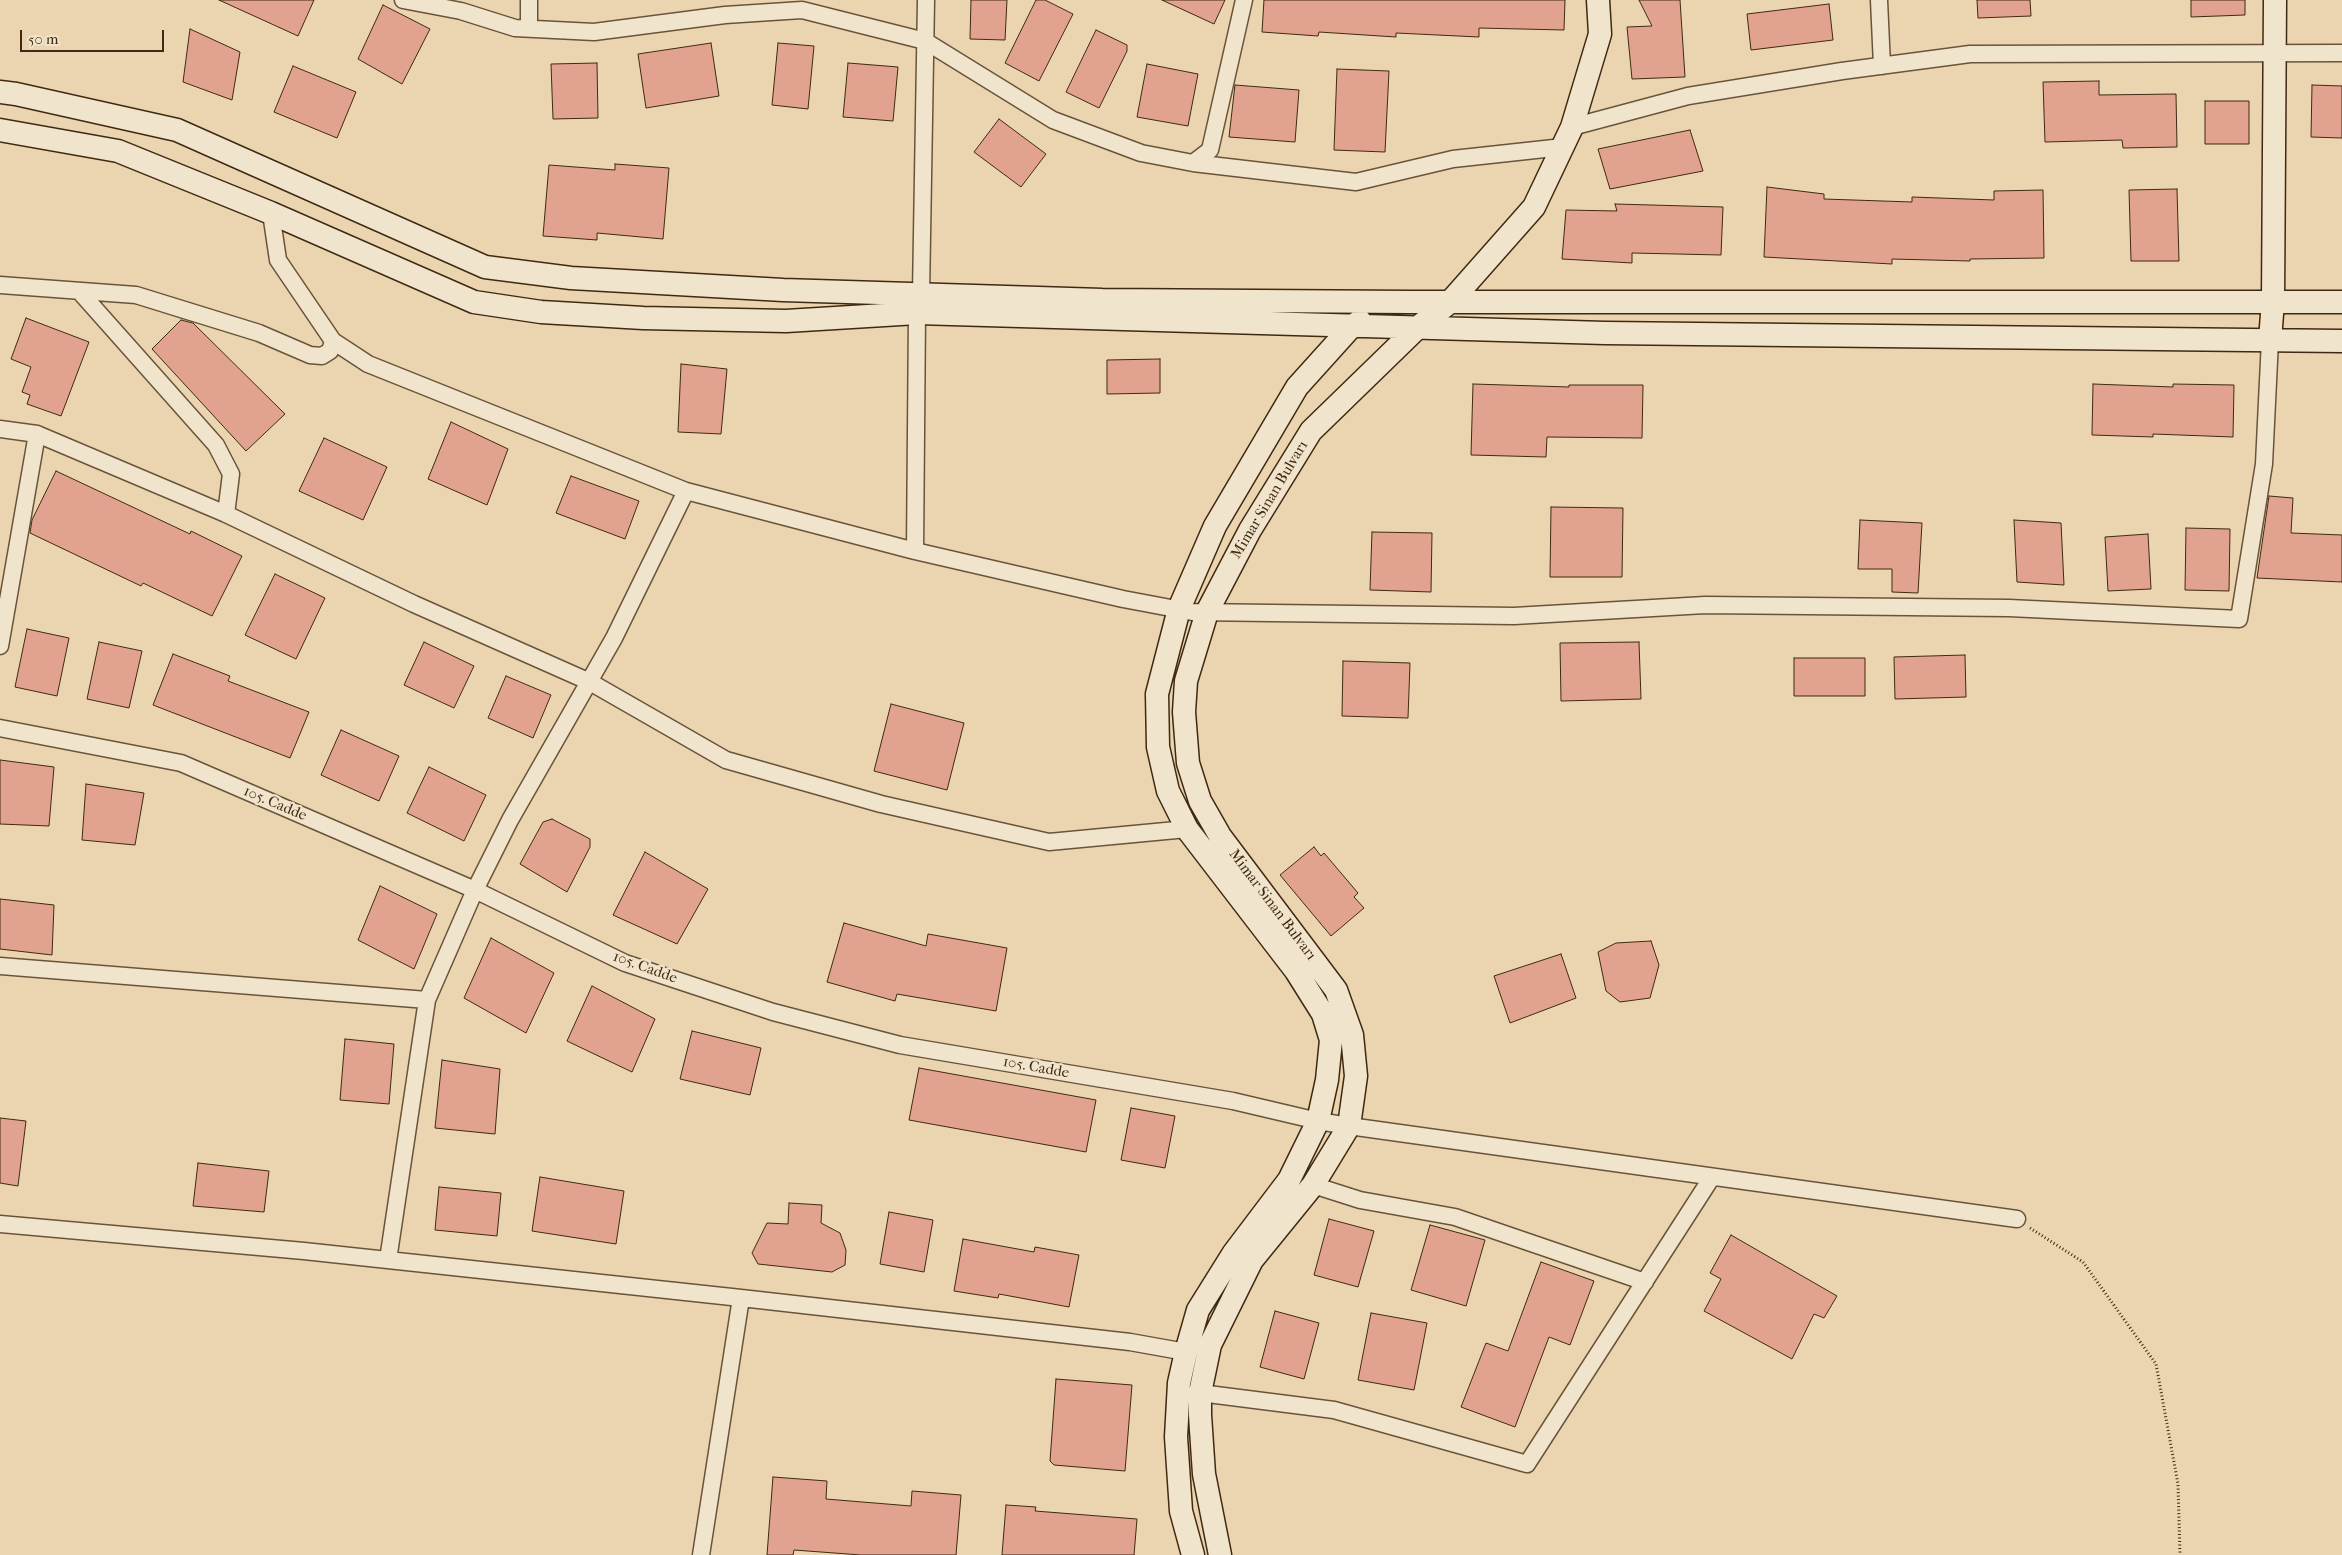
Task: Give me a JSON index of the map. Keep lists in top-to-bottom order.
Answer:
{
  "streets": {
    "main road": ["Mimar Sinan Bulvarı"],
    "street": ["105. Cadde"]
  },
  "crossings": [
    ["Mimar Sinan Bulvarı", "105. Cadde"]
  ],
  "scale_bar": "50 m"
}
